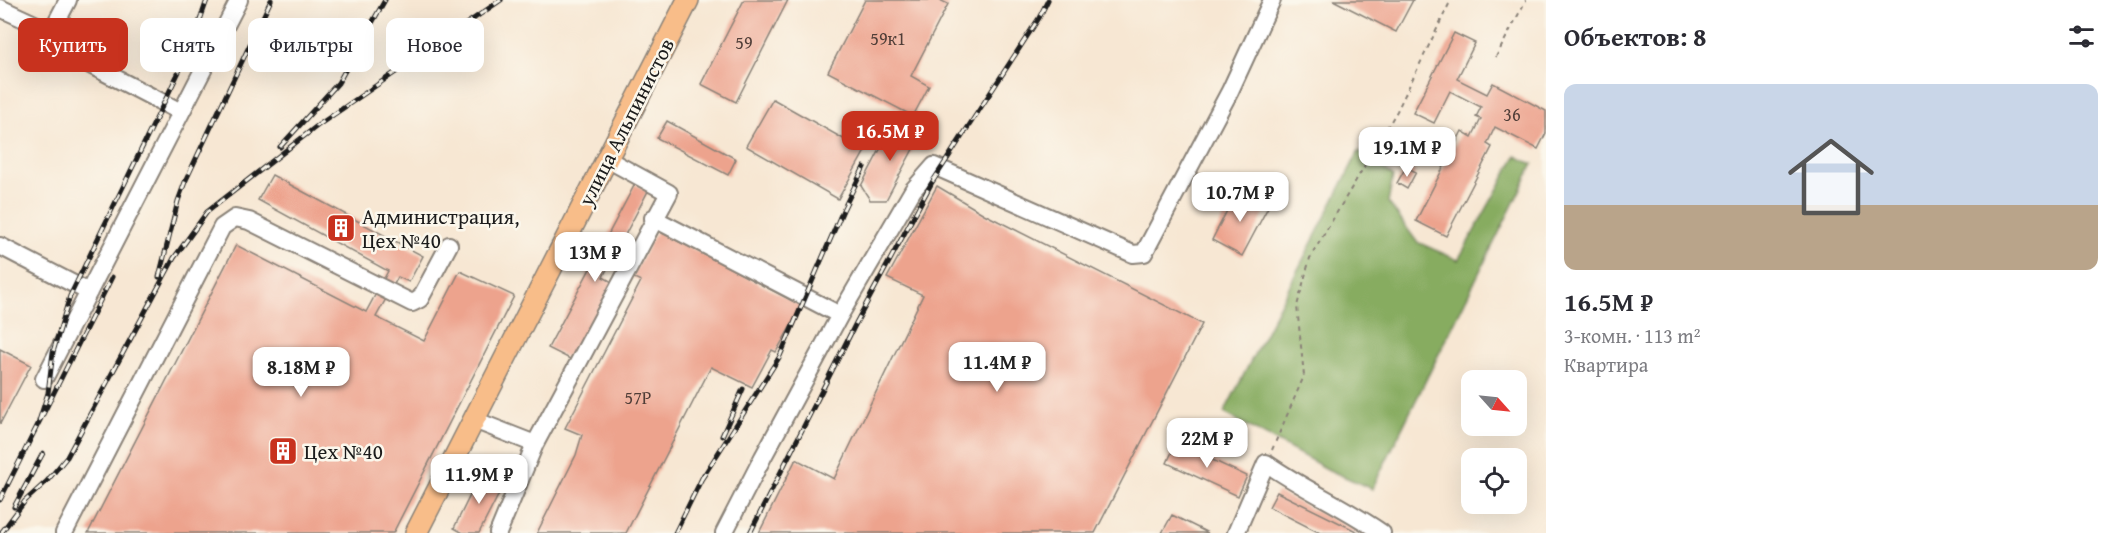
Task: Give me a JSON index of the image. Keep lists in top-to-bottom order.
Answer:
{
  "streets": {
    "main road": ["улица Альпинистов"]
  },
  "places": {
    "building": ["Администрация, Цех №40", "Цех №40"]
  },
  "house_numbers": [
    "59к1",
    "59",
    "36",
    "57Р"
  ],
  "north": "bottom right",
  "page": {
    "heading": "Объектов: 8",
    "chip": [
      "Купить",
      "Снять",
      "Фильтры",
      "Новое"
    ],
    "list": [
      {
        "name": "16.5M ₽",
        "note": "3-комн. · 113 m² · Квартира"
      }
    ],
    "price": [
      "16.5M ₽",
      "19.1M ₽",
      "10.7M ₽",
      "13M ₽",
      "11.4M ₽",
      "8.18M ₽",
      "22M ₽",
      "11.9M ₽"
    ]
  }
}
